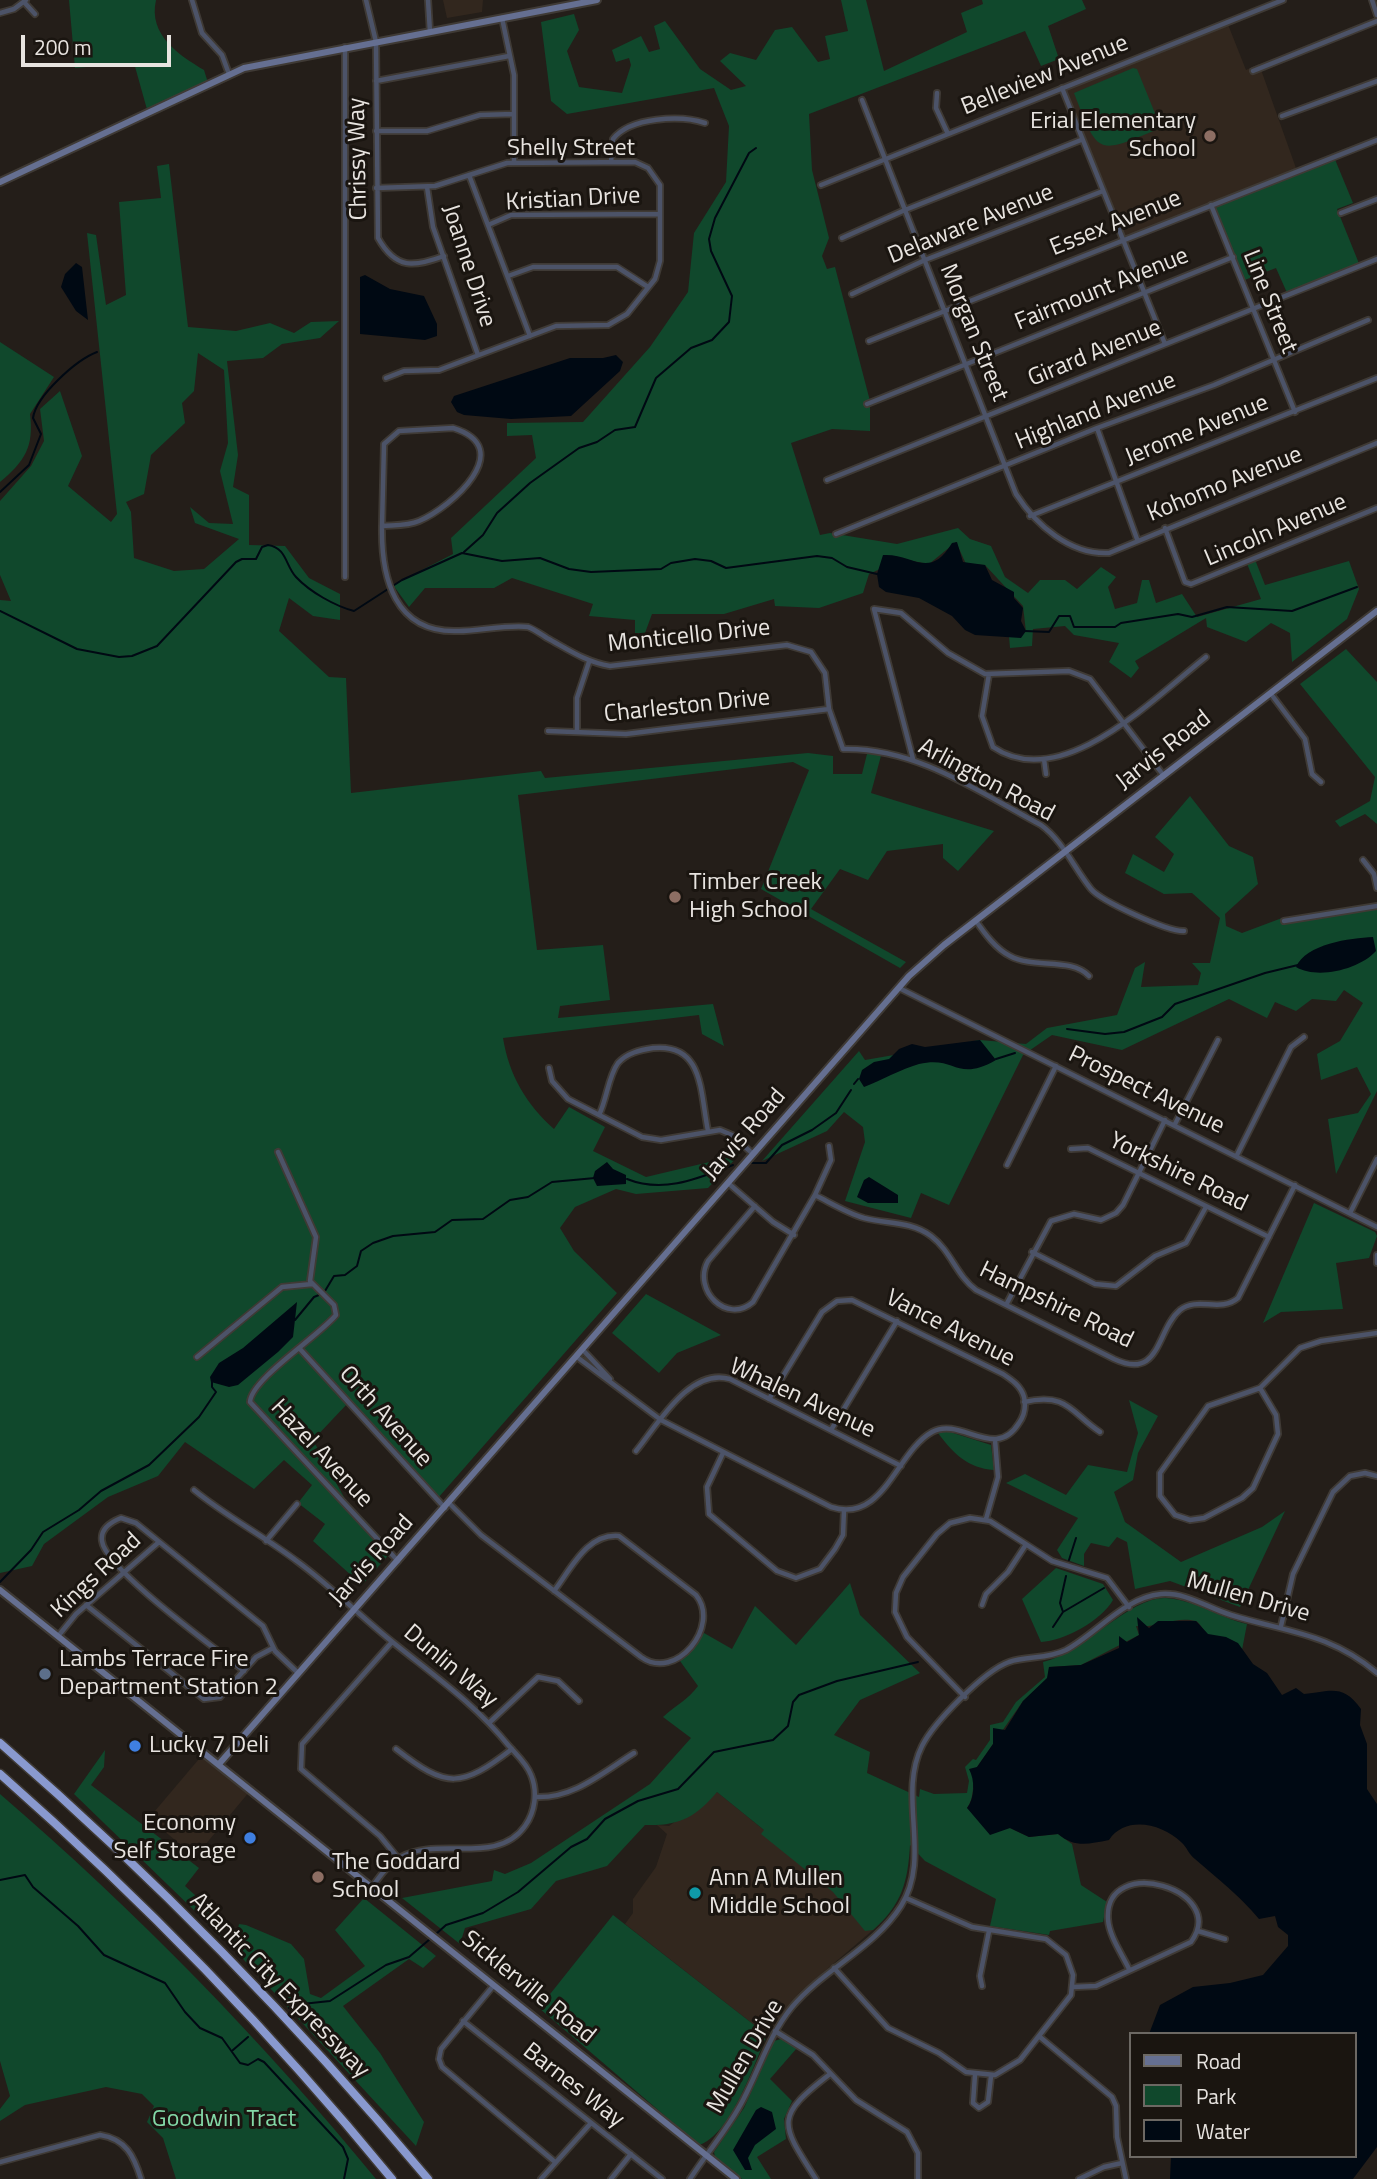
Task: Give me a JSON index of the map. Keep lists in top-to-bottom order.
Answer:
{
  "streets": {
    "highway": ["Atlantic City Expressway"],
    "street": [
      "Belleview Avenue",
      "Shelly Street",
      "Chrissy Way",
      "Kristian Drive",
      "Essex Avenue",
      "Delaware Avenue",
      "Joanne Drive",
      "Fairmount Avenue",
      "Line Street",
      "Morgan Street",
      "Girard Avenue",
      "Highland Avenue",
      "Jerome Avenue",
      "Kohomo Avenue",
      "Lincoln Avenue",
      "Monticello Drive",
      "Charleston Drive",
      "Jarvis Road",
      "Arlington Road",
      "Prospect Avenue",
      "Yorkshire Road",
      "Hampshire Road",
      "Vance Avenue",
      "Whalen Avenue",
      "Orth Avenue",
      "Hazel Avenue",
      "Kings Road",
      "Mullen Drive",
      "Dunlin Way",
      "Sicklerville Road",
      "Barnes Way"
    ]
  },
  "crossings": [
    ["Belleview Avenue", "Morgan Street"],
    ["Shelly Street", "Chrissy Way"],
    ["Shelly Street", "Kristian Drive"],
    ["Shelly Street", "Joanne Drive"],
    ["Chrissy Way", "Joanne Drive"],
    ["Essex Avenue", "Line Street"],
    ["Essex Avenue", "Morgan Street"],
    ["Delaware Avenue", "Morgan Street"],
    ["Fairmount Avenue", "Line Street"],
    ["Fairmount Avenue", "Morgan Street"],
    ["Line Street", "Girard Avenue"],
    ["Line Street", "Highland Avenue"],
    ["Line Street", "Jerome Avenue"],
    ["Morgan Street", "Girard Avenue"],
    ["Morgan Street", "Highland Avenue"],
    ["Morgan Street", "Jerome Avenue"],
    ["Morgan Street", "Kohomo Avenue"],
    ["Kohomo Avenue", "Lincoln Avenue"],
    ["Monticello Drive", "Charleston Drive"],
    ["Monticello Drive", "Arlington Road"],
    ["Charleston Drive", "Arlington Road"],
    ["Jarvis Road", "Arlington Road"],
    ["Jarvis Road", "Prospect Avenue"],
    ["Jarvis Road", "Orth Avenue"],
    ["Jarvis Road", "Hazel Avenue"],
    ["Jarvis Road", "Dunlin Way"],
    ["Jarvis Road", "Sicklerville Road"],
    ["Prospect Avenue", "Hampshire Road"],
    ["Yorkshire Road", "Hampshire Road"],
    ["Vance Avenue", "Whalen Avenue"],
    ["Orth Avenue", "Hazel Avenue"],
    ["Kings Road", "Sicklerville Road"],
    ["Mullen Drive", "Sicklerville Road"]
  ],
  "parks": ["Goodwin Tract"],
  "places": [
    "Erial Elementary School",
    "Timber Creek High School",
    "Lambs Terrace Fire Department Station 2",
    "Lucky 7 Deli",
    "Economy Self Storage",
    "The Goddard School",
    "Ann A Mullen Middle School"
  ],
  "legend": ["Road", "Park", "Water"],
  "scale_bar": "200 m"
}
